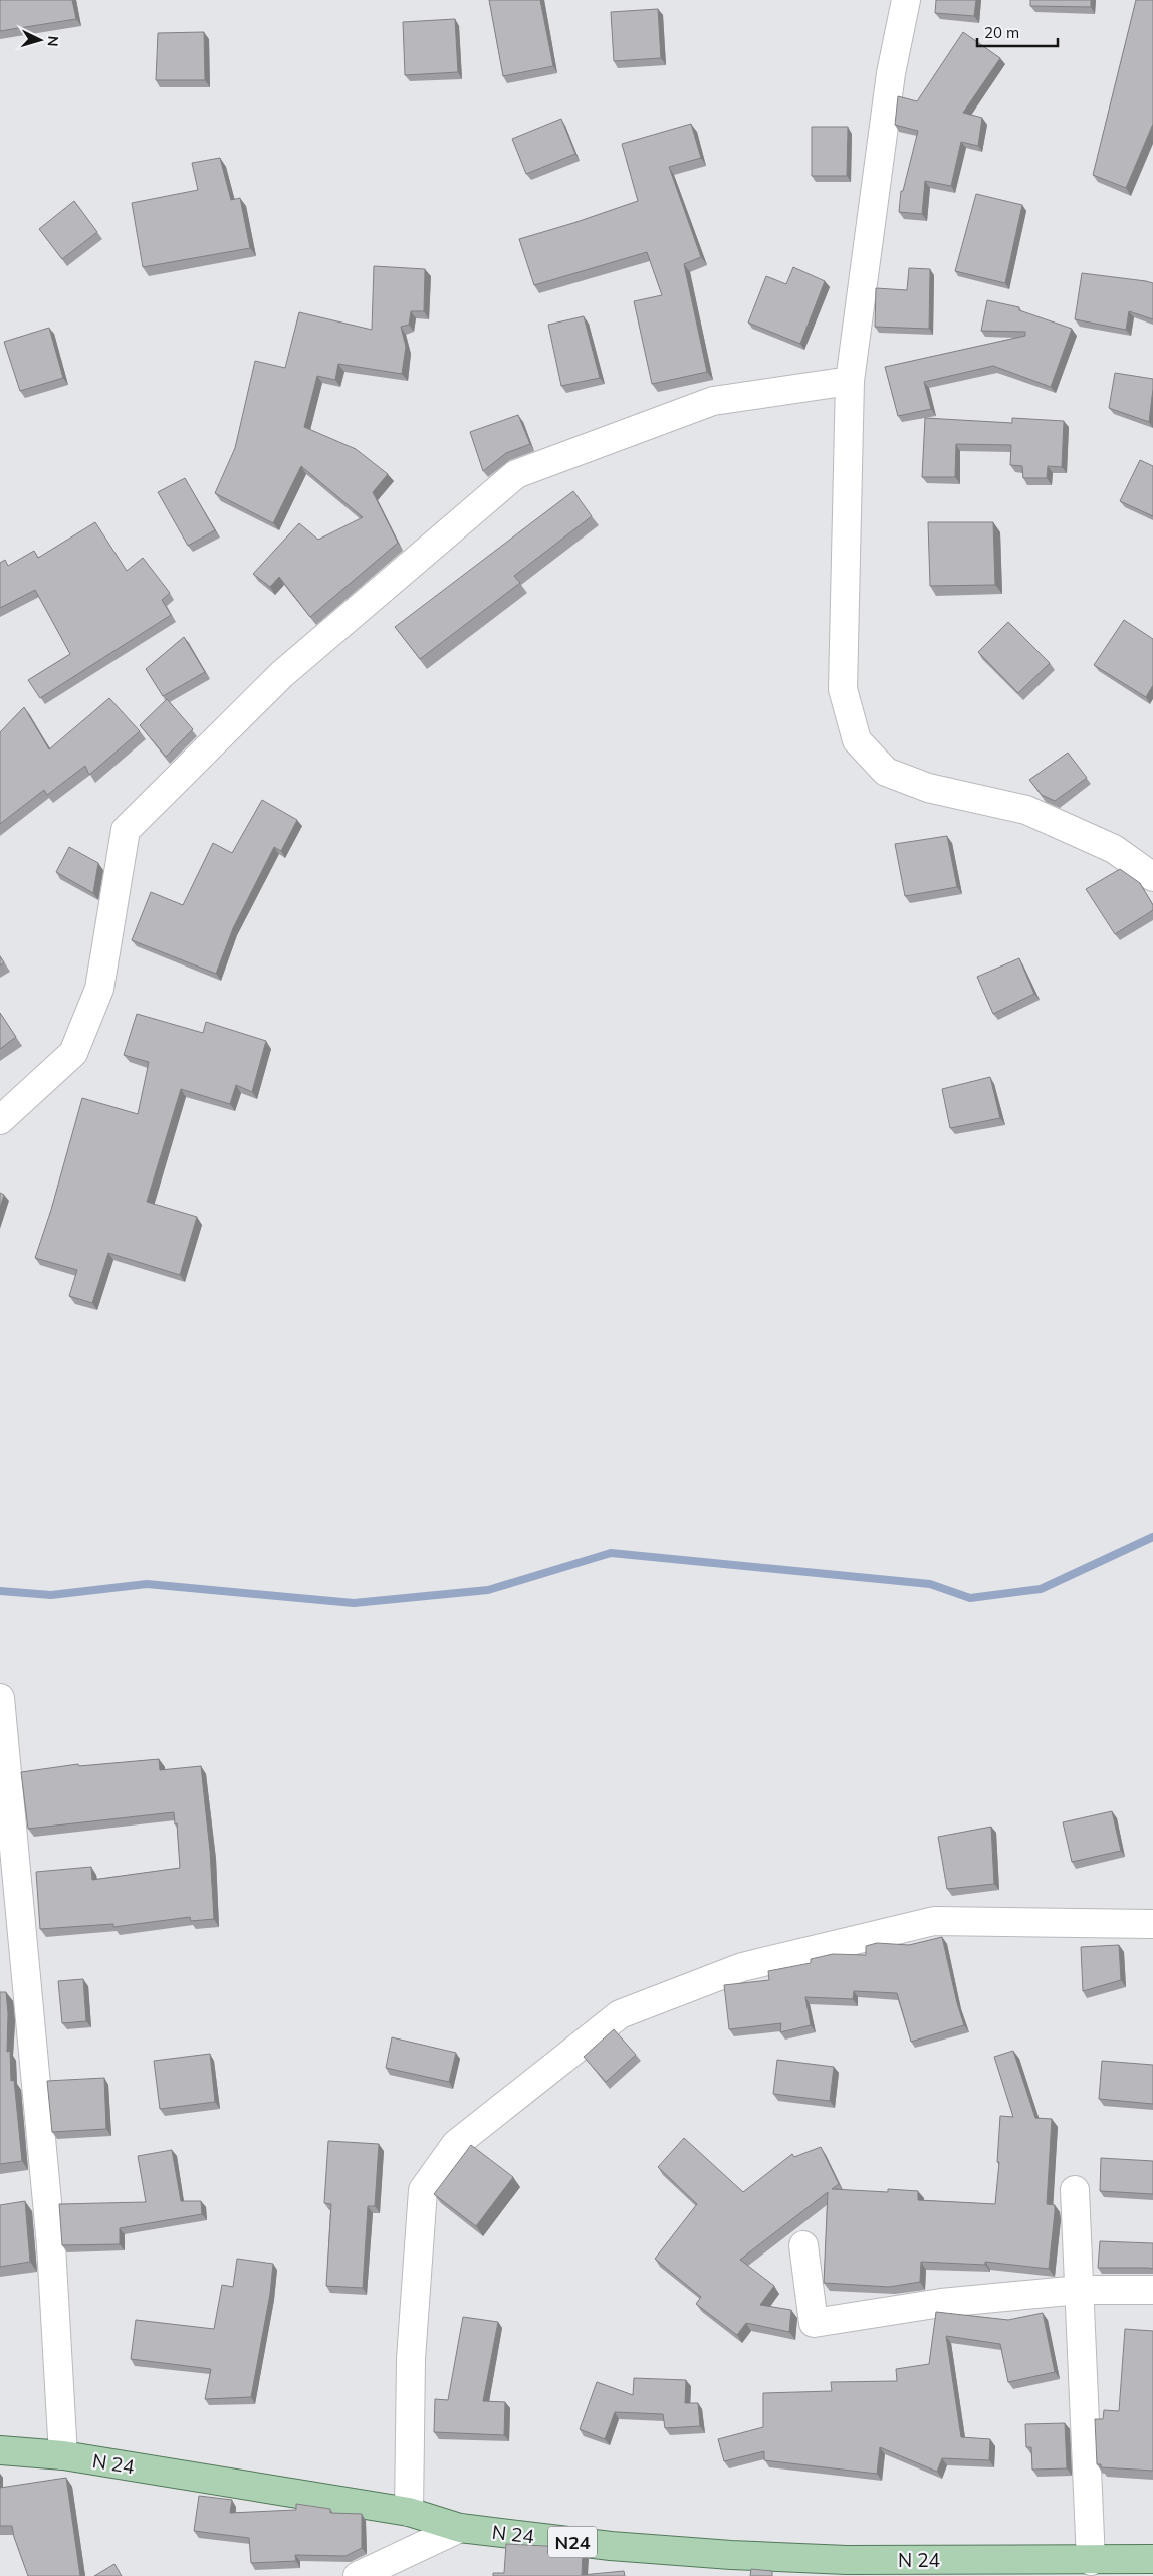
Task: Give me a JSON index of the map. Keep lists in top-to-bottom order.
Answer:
{
  "streets": {
    "main road": ["N 24", "N24"]
  },
  "scale_bar": "20 m",
  "north": "right"
}
